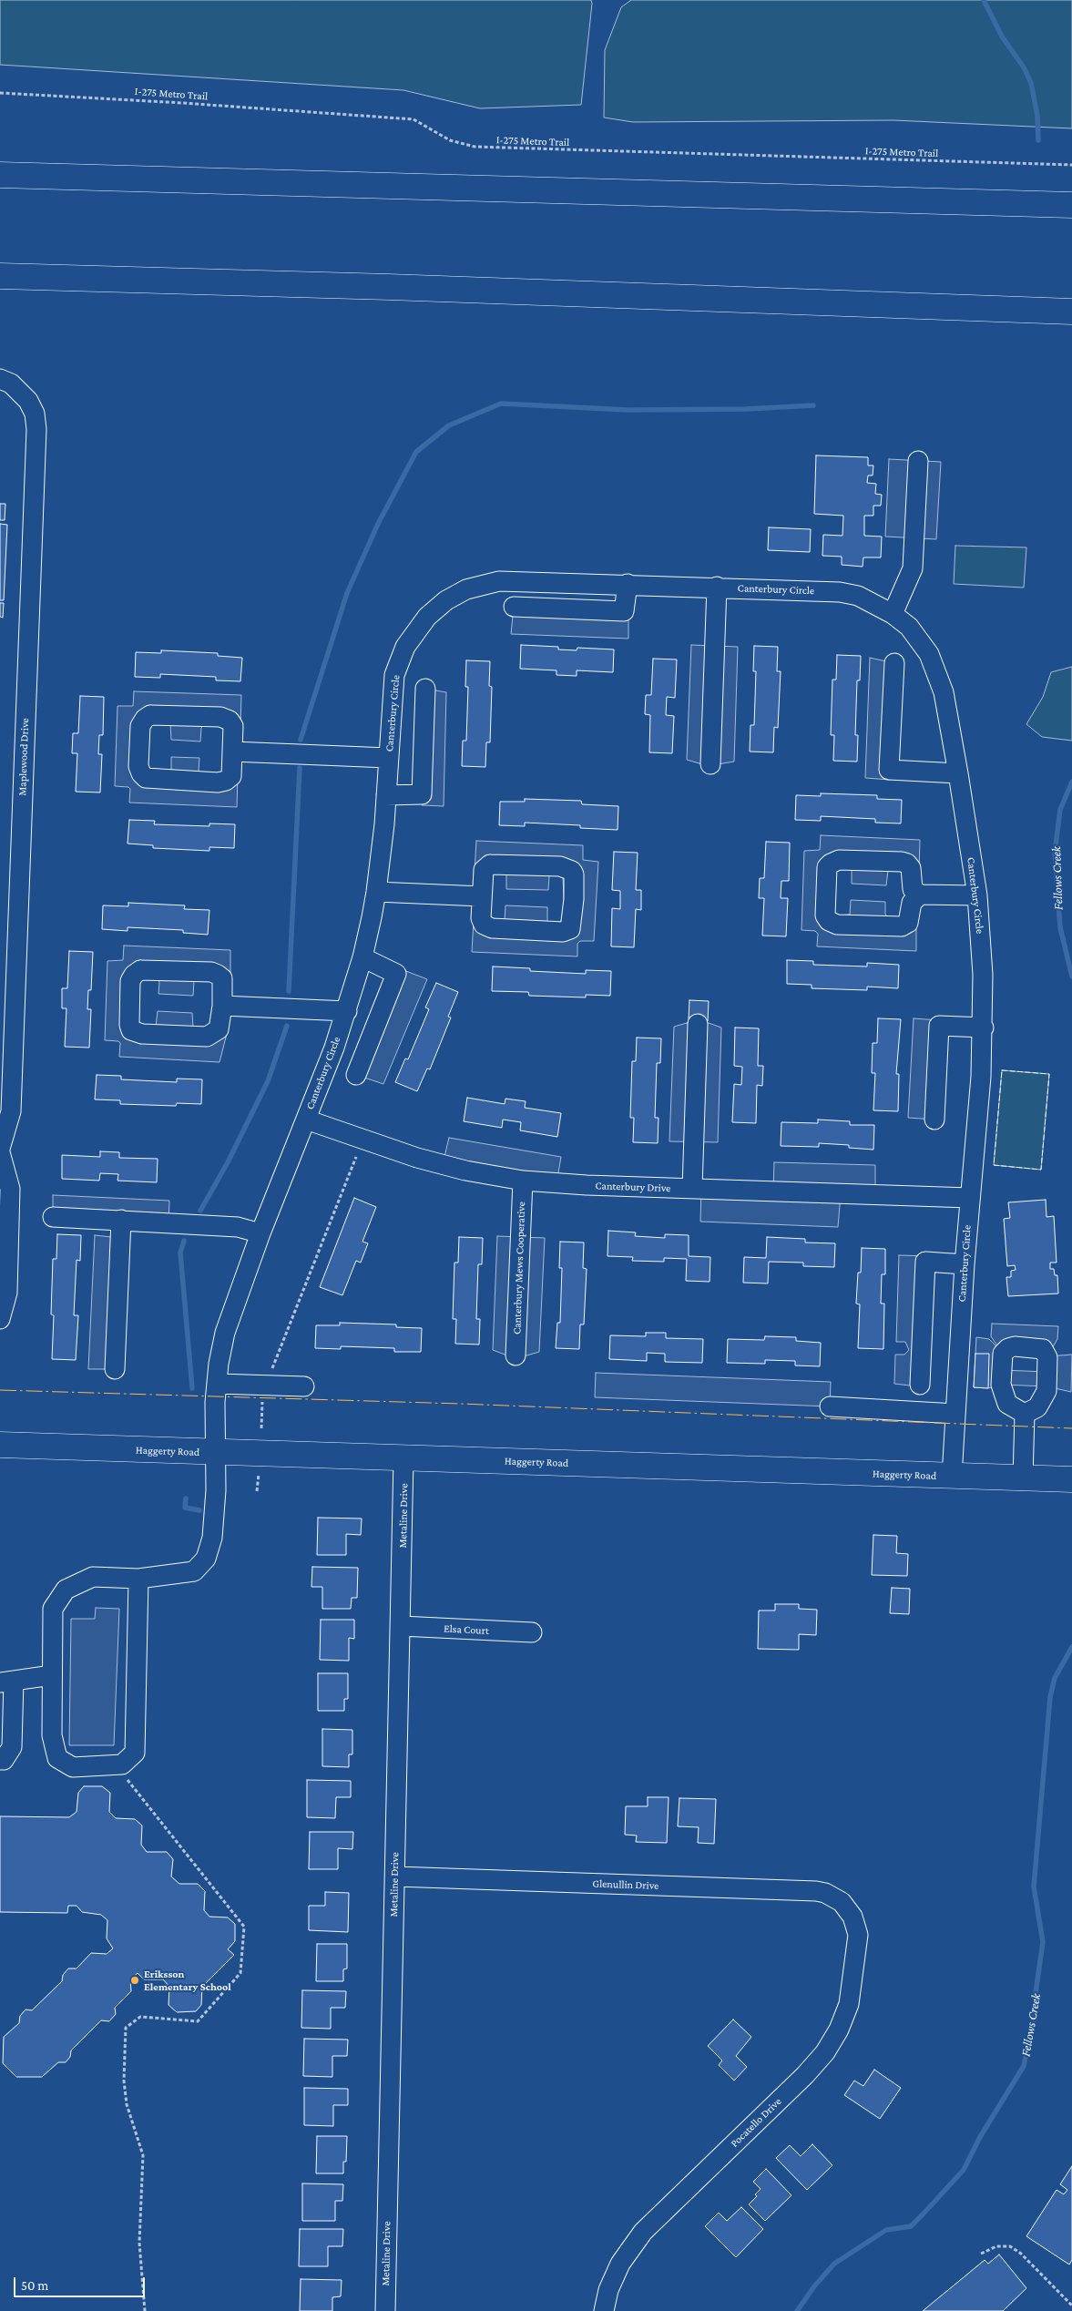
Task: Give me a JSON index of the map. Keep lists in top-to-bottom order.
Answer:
{
  "streets": {
    "main road": ["Haggerty Road"],
    "street": [
      "Canterbury Circle",
      "Maplewood Drive",
      "Canterbury Drive",
      "Canterbury Mews Cooperative",
      "Metaline Drive",
      "Elsa Court",
      "Glenullin Drive",
      "Pocatello Drive"
    ],
    "path": ["I-275 Metro Trail"]
  },
  "crossings": [
    ["Canterbury Circle", "Canterbury Drive"],
    ["Canterbury Circle", "Haggerty Road"],
    ["Canterbury Drive", "Canterbury Mews Cooperative"],
    ["Haggerty Road", "Metaline Drive"],
    ["Metaline Drive", "Elsa Court"],
    ["Metaline Drive", "Glenullin Drive"],
    ["Glenullin Drive", "Pocatello Drive"]
  ],
  "water": ["Fellows Creek"],
  "places": ["Eriksson Elementary School"],
  "scale_bar": "50 m"
}
